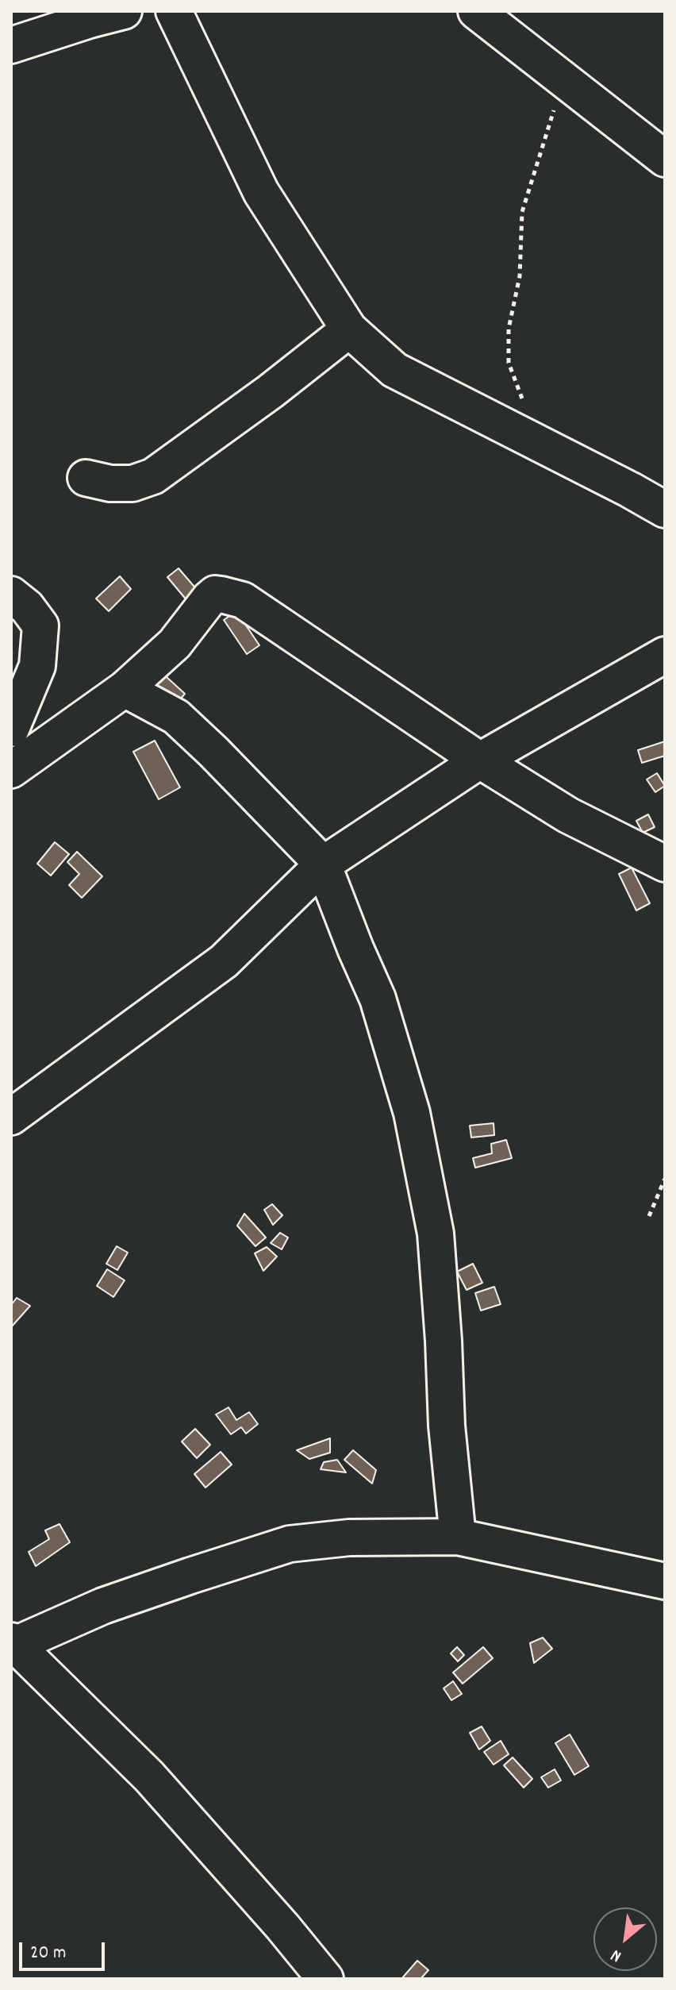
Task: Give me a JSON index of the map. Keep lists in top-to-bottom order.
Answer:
{
  "scale_bar": "20 m",
  "north": "bottom left"
}
